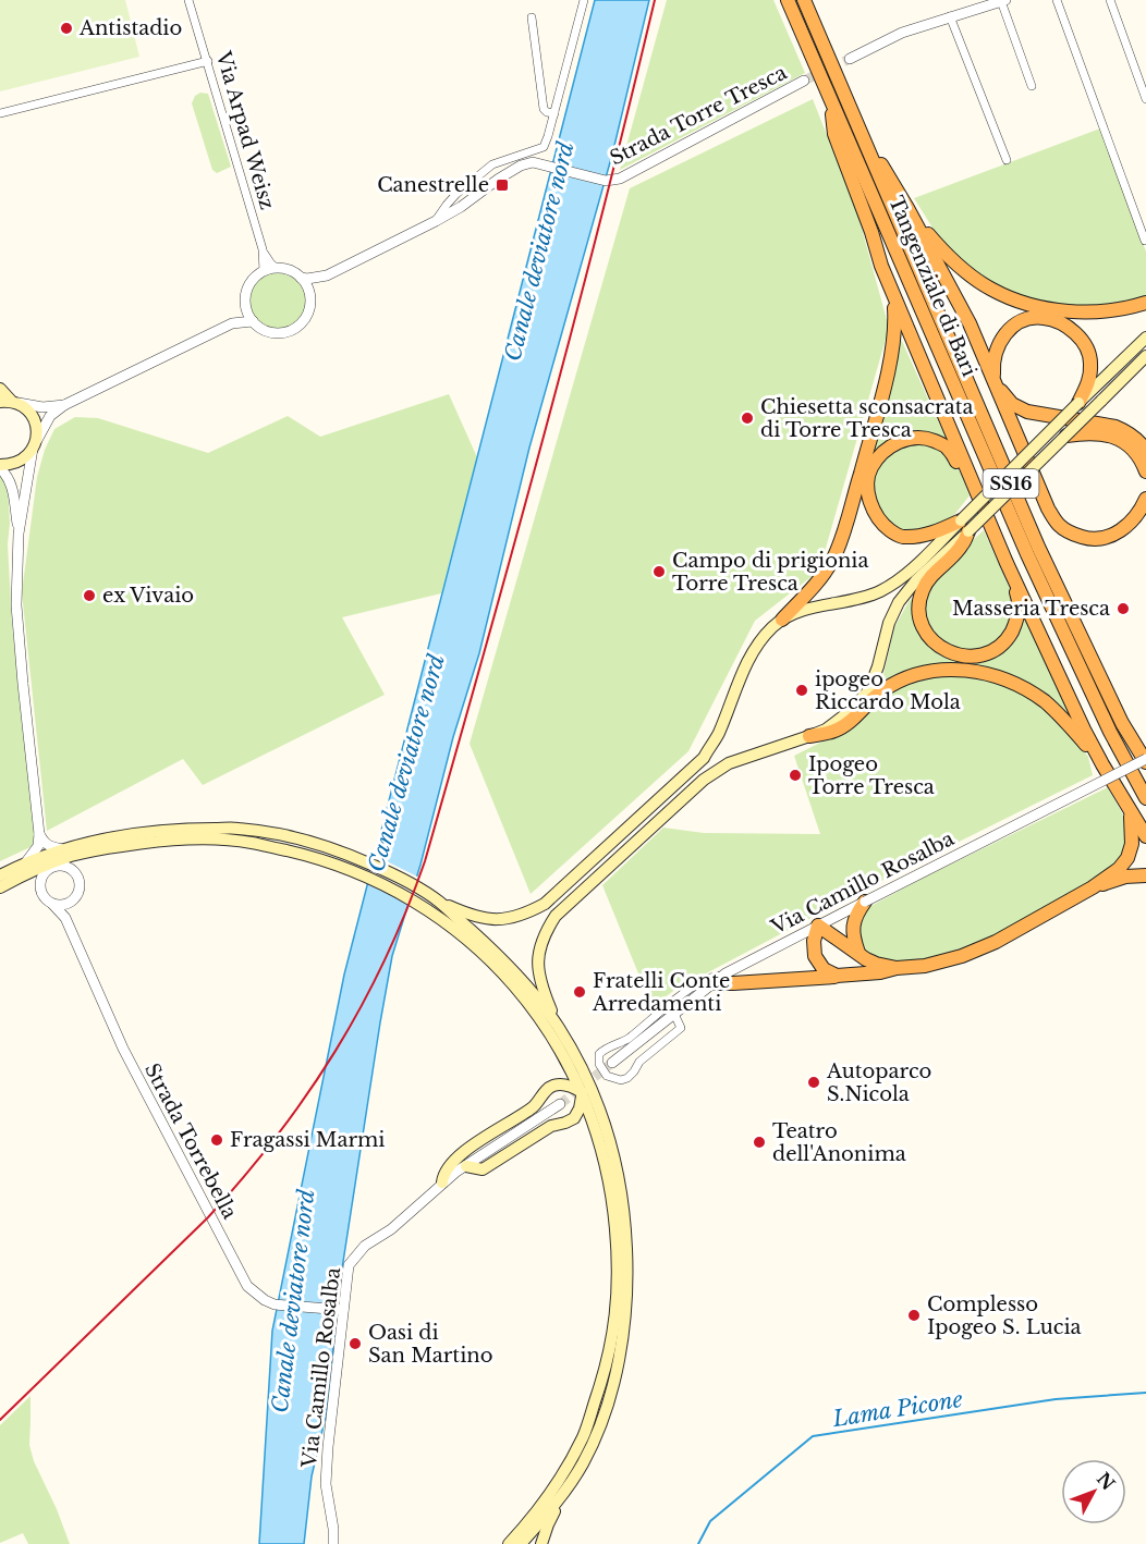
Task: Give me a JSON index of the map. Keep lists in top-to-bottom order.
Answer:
{
  "streets": {
    "highway": ["Tangenziale di Bari", "SS16"],
    "street": [
      "Strada Torre Tresca",
      "Via Arpad Weisz",
      "Via Camillo Rosalba",
      "Strada Torrebella"
    ]
  },
  "crossings": [
    ["Tangenziale di Bari", "SS16"],
    ["Tangenziale di Bari", "Via Camillo Rosalba"],
    ["Via Camillo Rosalba", "Strada Torrebella"]
  ],
  "water": ["Canale deviatore nord", "Lama Picone"],
  "places": {
    "other": [
      "Antistadio",
      "Chiesetta sconsacrata di Torre Tresca",
      "Campo di prigionia Torre Tresca",
      "ex Vivaio",
      "Masseria Tresca",
      "ipogeo Riccardo Mola",
      "Ipogeo Torre Tresca",
      "Fratelli Conte Arredamenti",
      "Autoparco S.Nicola",
      "Fragassi Marmi",
      "Teatro dell'Anonima",
      "Complesso Ipogeo S. Lucia",
      "Oasi di San Martino"
    ],
    "transit": ["Canestrelle"]
  },
  "north": "top right"
}
